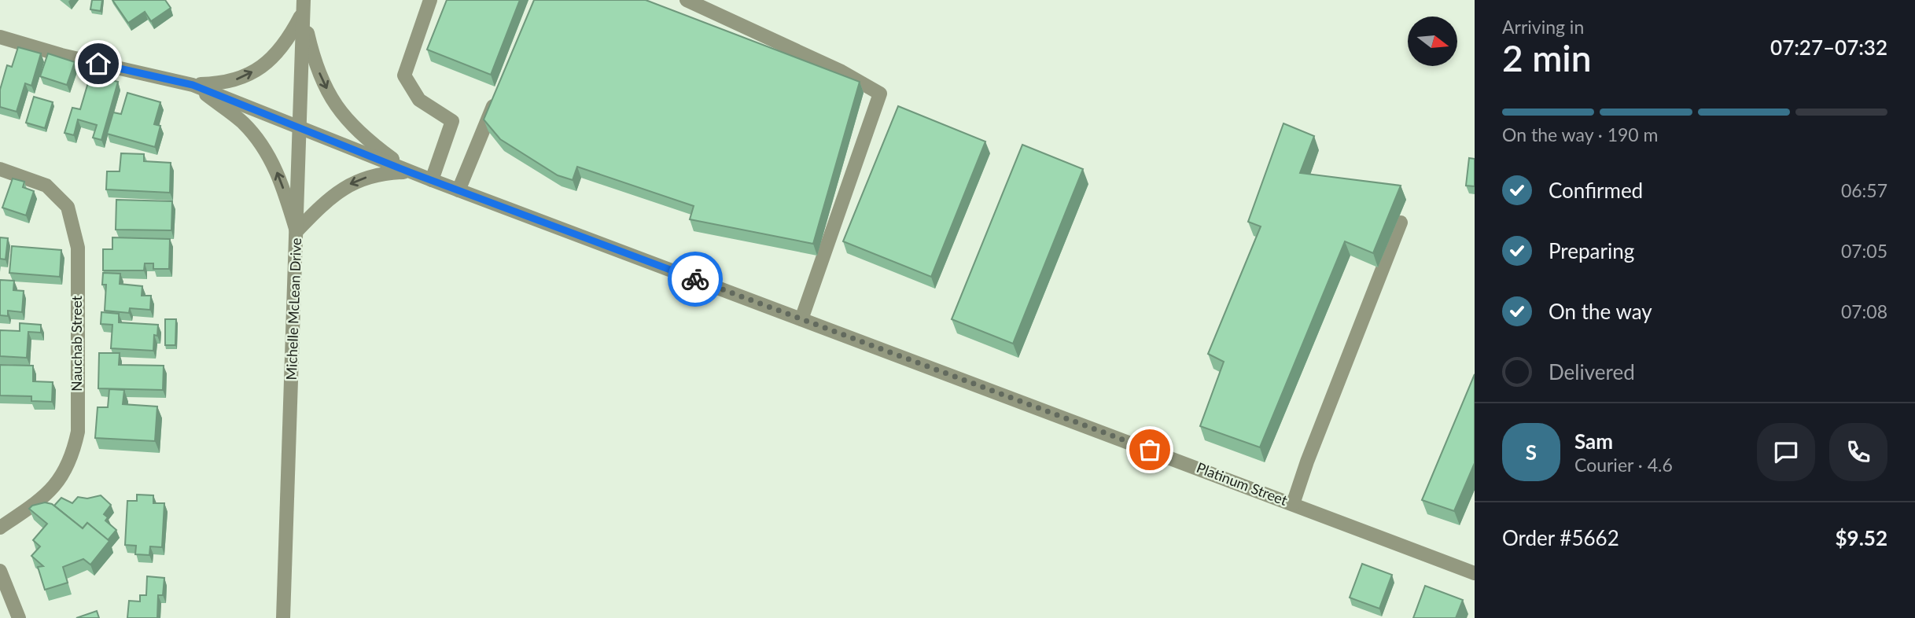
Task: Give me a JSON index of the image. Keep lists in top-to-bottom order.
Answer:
{
  "streets": {
    "street": ["Michelle McLean Drive", "Nauchab Street", "Platinum Street"]
  },
  "crossings": [
    ["Michelle McLean Drive", "Platinum Street"]
  ],
  "north": "right",
  "page": {
    "heading": ["2 min", "Arriving in", "07:27–07:32"],
    "panel": [
      "Sam",
      "Courier · 4.6",
      "Order #5662",
      "$9.52"
    ],
    "bar": "On the way · 190 m",
    "list": [
      ["Confirmed", "06:57"],
      ["Preparing", "07:05"],
      ["On the way", "07:08"],
      "Delivered"
    ],
    "round": "S"
  }
}
